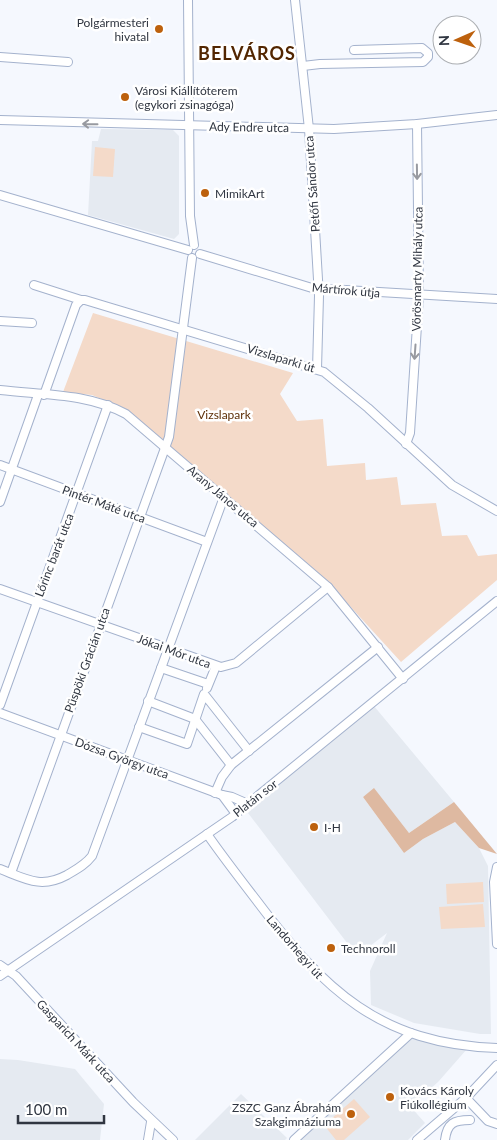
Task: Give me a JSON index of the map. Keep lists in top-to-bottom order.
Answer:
{
  "streets": {
    "street": [
      "Ady Endre utca",
      "Petőfi Sándor utca",
      "Vörösmarty Mihály utca",
      "Mártírok útja",
      "Vizslaparki út",
      "Arany János utca",
      "Pintér Máté utca",
      "Lőrinc barát utca",
      "Jókai Mór utca",
      "Püspöki Grácián utca",
      "Dózsa György utca",
      "Platán sor",
      "Landorhegyi út",
      "Gasparich Márk utca"
    ]
  },
  "crossings": [
    ["Ady Endre utca", "Petőfi Sándor utca"],
    ["Ady Endre utca", "Vörösmarty Mihály utca"],
    ["Petőfi Sándor utca", "Mártírok útja"],
    ["Petőfi Sándor utca", "Vizslaparki út"],
    ["Vörösmarty Mihály utca", "Mártírok útja"],
    ["Vörösmarty Mihály utca", "Vizslaparki út"],
    ["Mártírok útja", "Püspöki Grácián utca"],
    ["Vizslaparki út", "Püspöki Grácián utca"],
    ["Arany János utca", "Lőrinc barát utca"],
    ["Arany János utca", "Jókai Mór utca"],
    ["Arany János utca", "Püspöki Grácián utca"],
    ["Arany János utca", "Platán sor"],
    ["Pintér Máté utca", "Lőrinc barát utca"],
    ["Pintér Máté utca", "Püspöki Grácián utca"],
    ["Lőrinc barát utca", "Jókai Mór utca"],
    ["Jókai Mór utca", "Püspöki Grácián utca"],
    ["Püspöki Grácián utca", "Dózsa György utca"],
    ["Dózsa György utca", "Platán sor"],
    ["Platán sor", "Landorhegyi út"],
    ["Platán sor", "Gasparich Márk utca"]
  ],
  "one_way": ["Vörösmarty Mihály utca"],
  "districts": ["BELVÁROS"],
  "parks": ["Vizslapark"],
  "places": [
    "Polgármesteri hivatal",
    "Városi Kiállítóterem (egykori zsinagóga)",
    "MimikArt",
    "I-H",
    "Technoroll",
    "Kovács Károly Fiúkollégium",
    "ZSZC Ganz Ábrahám Szakgimnáziuma"
  ],
  "scale_bar": "100 m",
  "north": "left"
}
